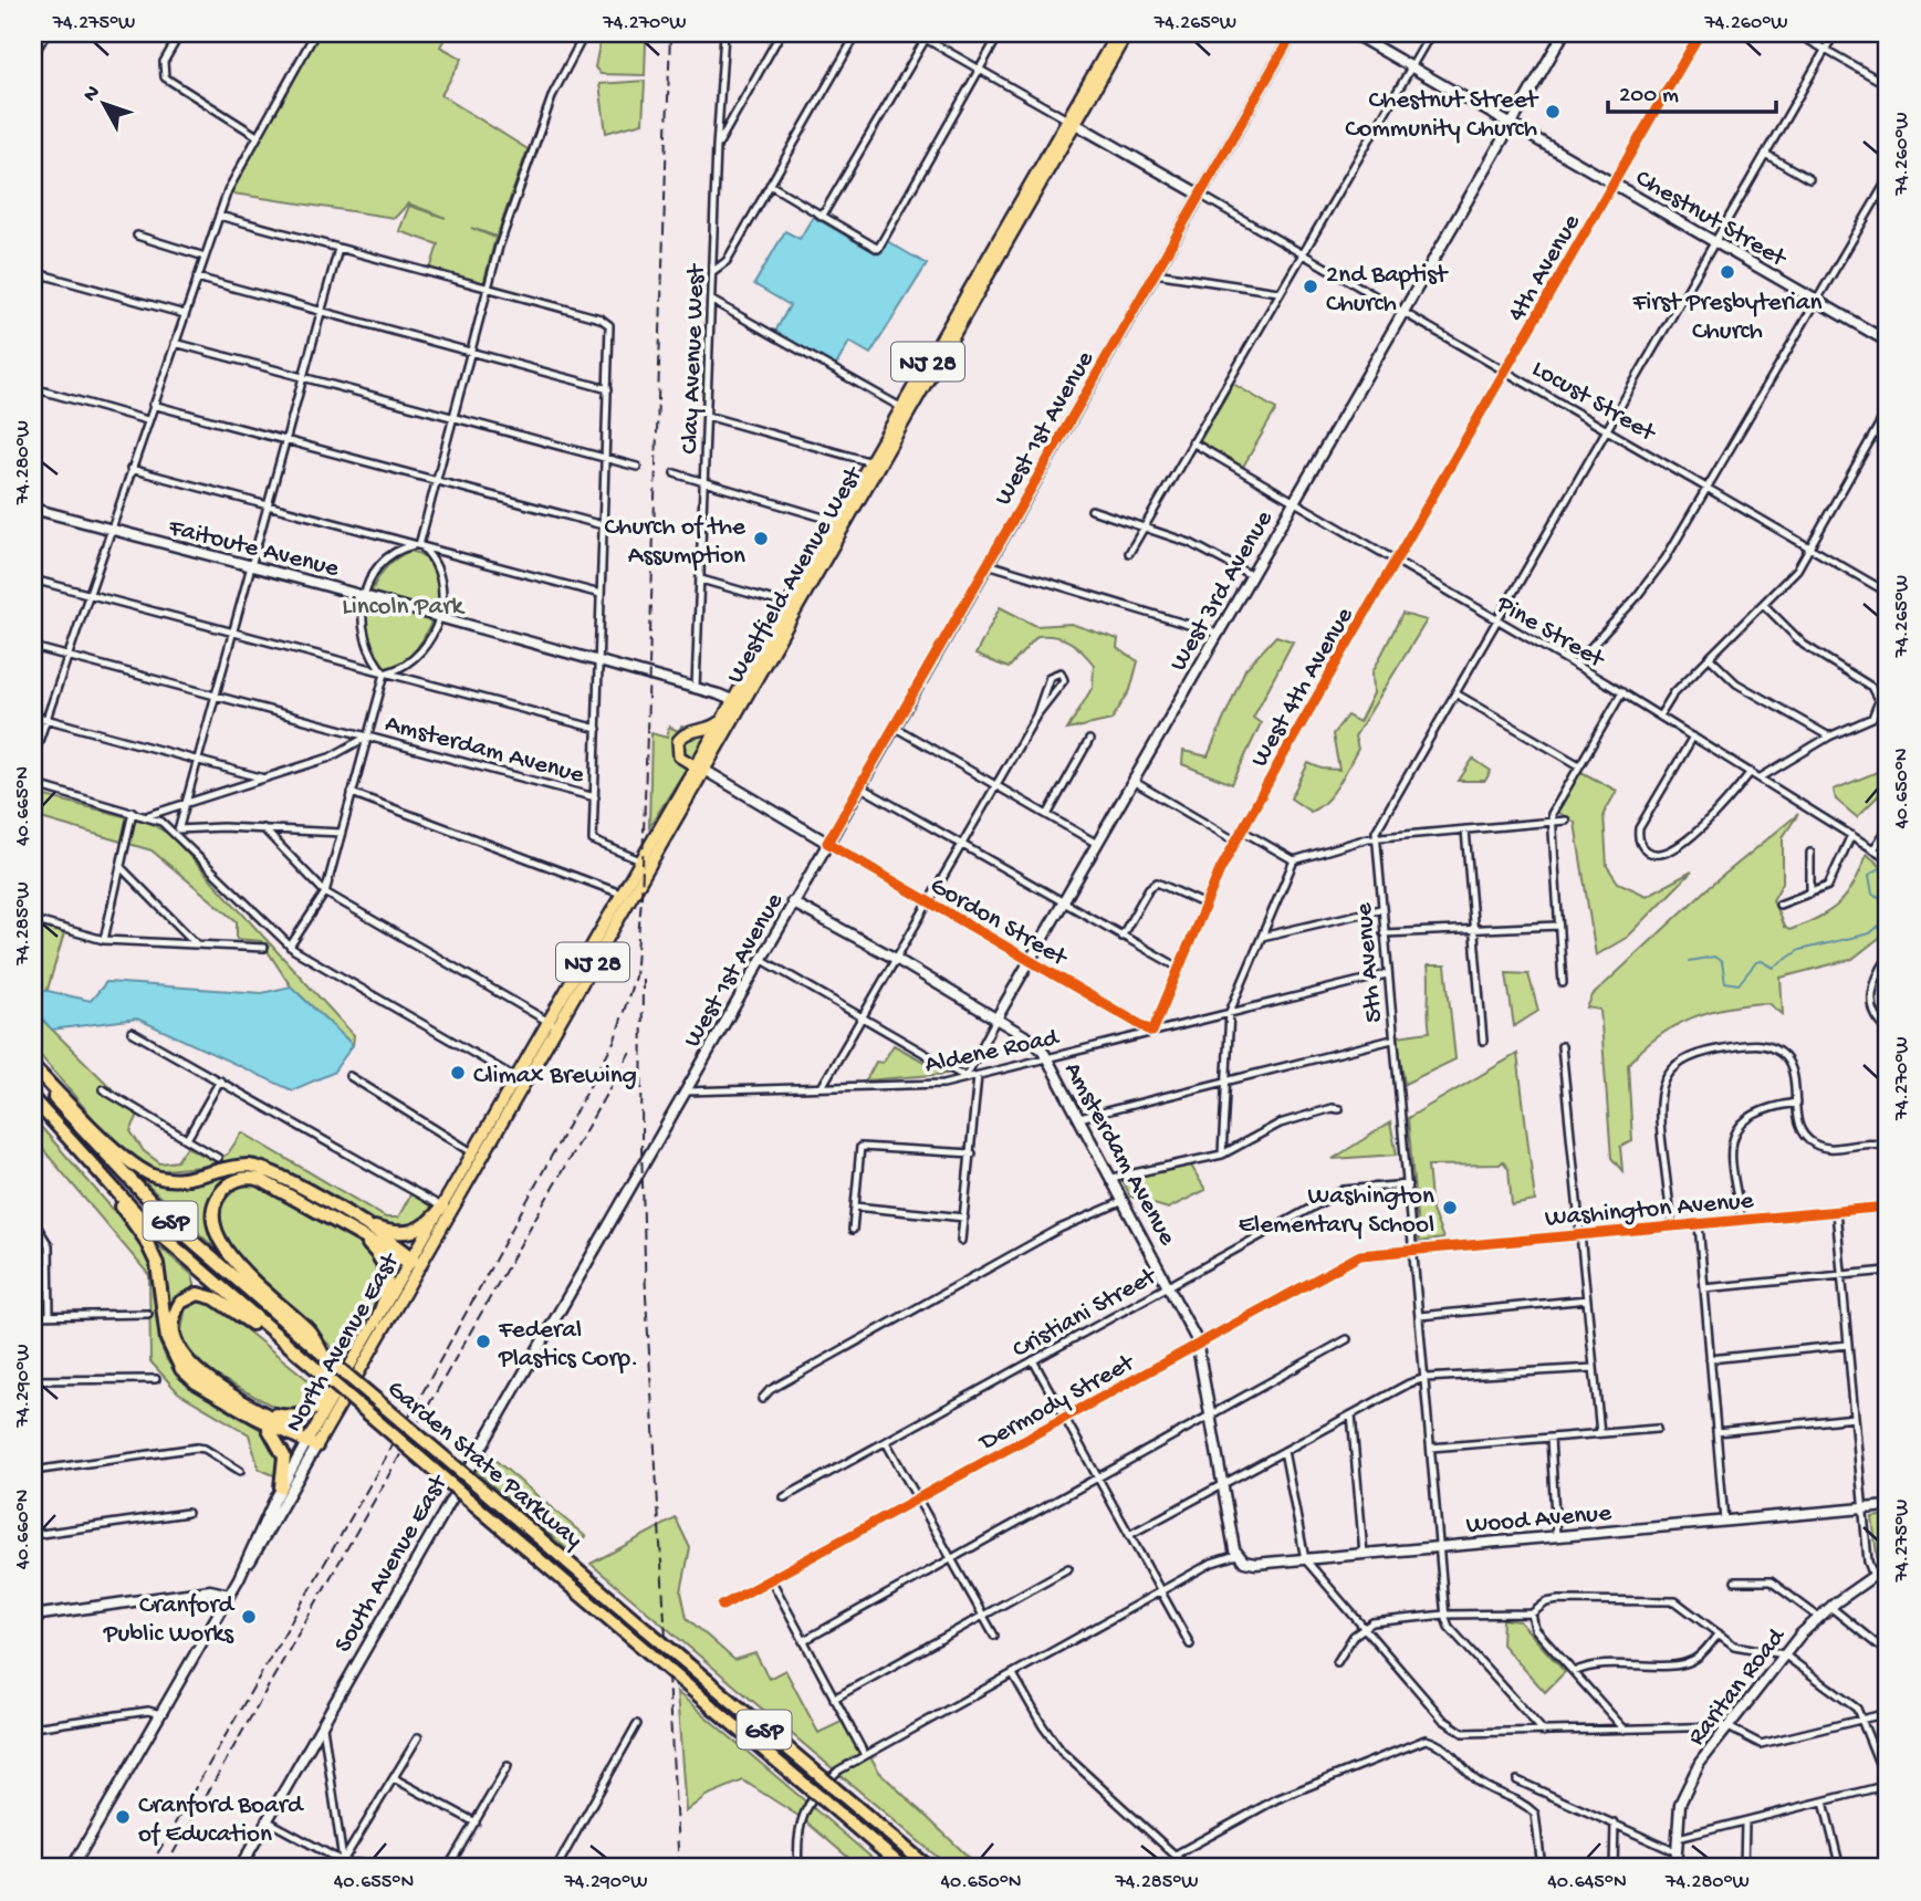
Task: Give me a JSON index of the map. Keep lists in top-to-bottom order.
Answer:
{
  "streets": {
    "highway": ["GSP", "Garden State Parkway"],
    "main road": [
      "Chestnut Street",
      "NJ 28",
      "Locust Street",
      "West 1st Avenue",
      "Faitoute Avenue",
      "Westfield Avenue West",
      "West 3rd Avenue",
      "Amsterdam Avenue",
      "Gordon Street",
      "North Avenue East",
      "Wood Avenue",
      "South Avenue East",
      "Raritan Road"
    ],
    "street": [
      "4th Avenue",
      "Clay Avenue West",
      "Pine Street",
      "West 4th Avenue",
      "5th Avenue",
      "Aldene Road",
      "Washington Avenue",
      "Cristiani Street",
      "Dermody Street"
    ]
  },
  "crossings": [
    ["Chestnut Street", "4th Avenue"],
    ["Chestnut Street", "West 3rd Avenue"],
    ["4th Avenue", "Locust Street"],
    ["4th Avenue", "West 4th Avenue"],
    ["Clay Avenue West", "Faitoute Avenue"],
    ["Locust Street", "West 1st Avenue"],
    ["Locust Street", "Westfield Avenue West"],
    ["Locust Street", "West 3rd Avenue"],
    ["Locust Street", "West 4th Avenue"],
    ["West 1st Avenue", "Amsterdam Avenue"],
    ["West 1st Avenue", "Gordon Street"],
    ["West 1st Avenue", "Aldene Road"],
    ["West 1st Avenue", "South Avenue East"],
    ["Faitoute Avenue", "Westfield Avenue West"],
    ["Westfield Avenue West", "Gordon Street"],
    ["Westfield Avenue West", "North Avenue East"],
    ["West 3rd Avenue", "Pine Street"],
    ["West 3rd Avenue", "Amsterdam Avenue"],
    ["West 3rd Avenue", "Gordon Street"],
    ["West 3rd Avenue", "Aldene Road"],
    ["Pine Street", "West 4th Avenue"],
    ["West 4th Avenue", "Gordon Street"],
    ["West 4th Avenue", "Aldene Road"],
    ["Amsterdam Avenue", "Aldene Road"],
    ["Amsterdam Avenue", "Cristiani Street"],
    ["Amsterdam Avenue", "Dermody Street"],
    ["Amsterdam Avenue", "Wood Avenue"],
    ["Gordon Street", "Aldene Road"],
    ["5th Avenue", "Aldene Road"],
    ["5th Avenue", "Washington Avenue"],
    ["5th Avenue", "Cristiani Street"],
    ["5th Avenue", "Dermody Street"],
    ["5th Avenue", "Wood Avenue"],
    ["Washington Avenue", "Dermody Street"],
    ["North Avenue East", "Garden State Parkway"]
  ],
  "parks": ["Lincoln Park"],
  "places": [
    "Chestnut Street Community Church",
    "First Presbyterian Church",
    "2nd Baptist Church",
    "Church of the Assumption",
    "Climax Brewing",
    "Washington Elementary School",
    "Federal Plastics Corp.",
    "Cranford Public Works",
    "Cranford Board of Education"
  ],
  "scale_bar": "200 m",
  "north": "top left",
  "coordinates": [
    "74.275°W",
    "74.270°W",
    "74.265°W",
    "74.260°W",
    "74.280°W",
    "40.650°N",
    "40.665°N",
    "74.285°W",
    "74.290°W",
    "40.660°N",
    "40.655°N",
    "40.645°N"
  ]
}
